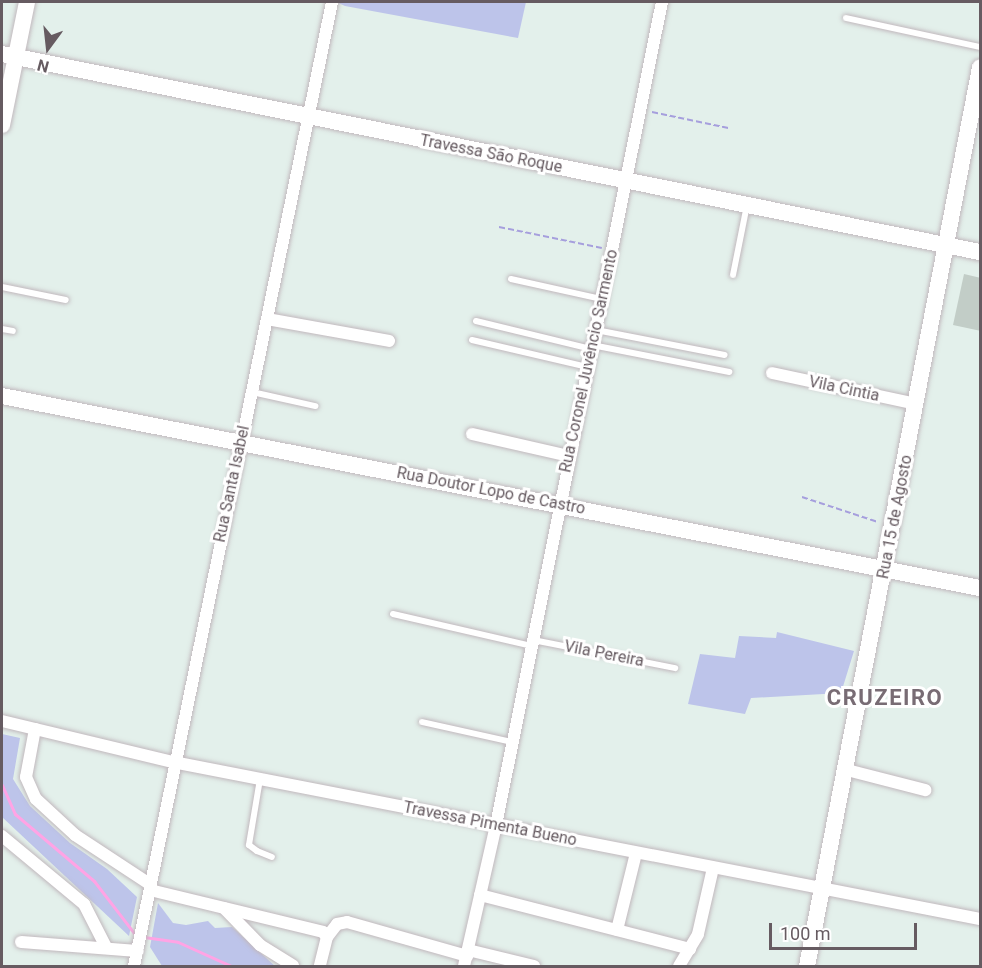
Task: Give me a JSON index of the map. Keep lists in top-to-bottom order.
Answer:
{
  "streets": {
    "main road": ["Travessa São Roque", "Rua Doutor Lopo de Castro", "Rua 15 de Agosto"],
    "street": [
      "Rua Coronel Juvêncio Sarmento",
      "Vila Cintia",
      "Rua Santa Isabel",
      "Travessa Pimenta Bueno"
    ],
    "lane": ["Vila Pereira"]
  },
  "crossings": [
    ["Travessa São Roque", "Rua Coronel Juvêncio Sarmento"],
    ["Travessa São Roque", "Rua Santa Isabel"],
    ["Travessa São Roque", "Rua 15 de Agosto"],
    ["Rua Coronel Juvêncio Sarmento", "Rua Doutor Lopo de Castro"],
    ["Rua Coronel Juvêncio Sarmento", "Vila Pereira"],
    ["Rua Coronel Juvêncio Sarmento", "Travessa Pimenta Bueno"],
    ["Vila Cintia", "Rua 15 de Agosto"],
    ["Rua Santa Isabel", "Rua Doutor Lopo de Castro"],
    ["Rua Santa Isabel", "Travessa Pimenta Bueno"],
    ["Rua Doutor Lopo de Castro", "Rua 15 de Agosto"],
    ["Rua 15 de Agosto", "Travessa Pimenta Bueno"]
  ],
  "districts": ["CRUZEIRO"],
  "scale_bar": "100 m",
  "north": "bottom"
}
